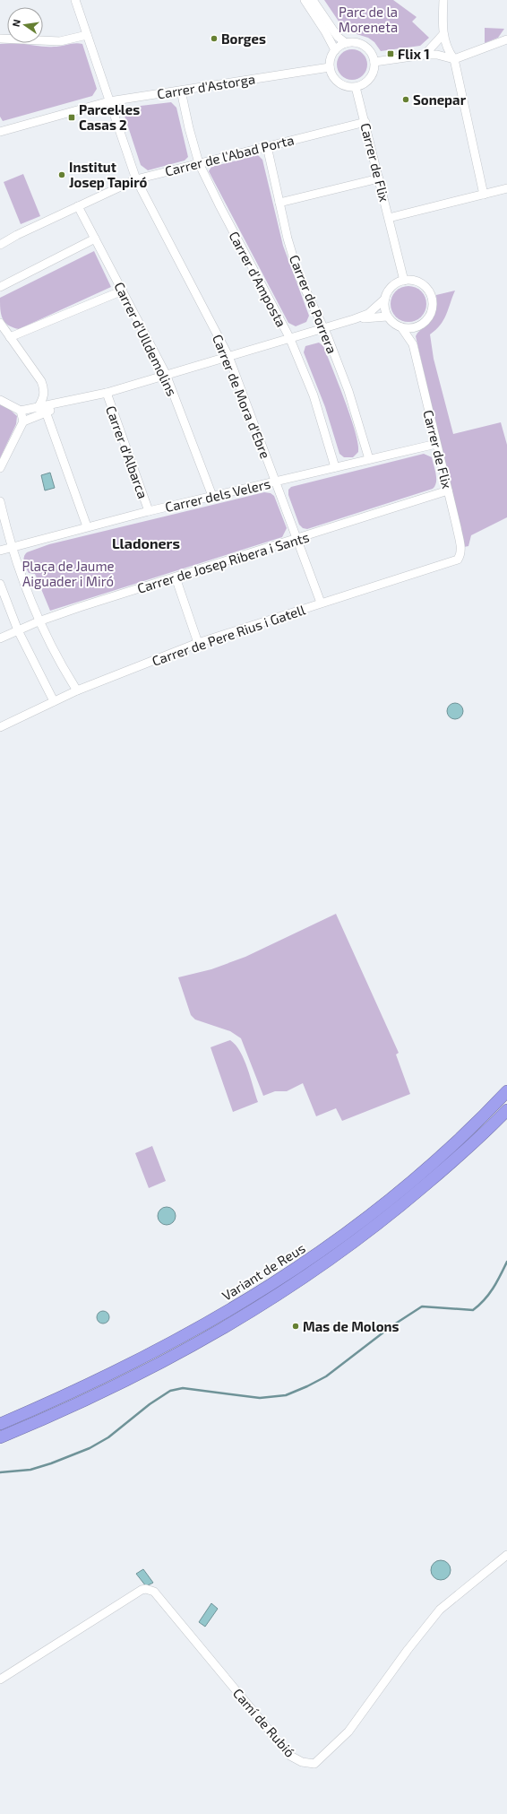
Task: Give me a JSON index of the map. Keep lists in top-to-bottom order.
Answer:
{
  "streets": {
    "highway": ["Variant de Reus"],
    "street": [
      "Carrer d'Astorga",
      "Carrer de l'Abad Porta",
      "Carrer de Flix",
      "Carrer d'Amposta",
      "Carrer de Porrera",
      "Carrer d'Ulldemolins",
      "Carrer de Mora d'Ebre",
      "Carrer d'Albarca",
      "Carrer dels Velers",
      "Carrer de Josep Ribera i Sants",
      "Carrer de Pere Rius i Gatell",
      "Camí de Rubió"
    ]
  },
  "crossings": [
    ["Carrer d'Astorga", "Carrer de Flix"],
    ["Carrer d'Astorga", "Carrer d'Amposta"],
    ["Carrer d'Astorga", "Carrer de Mora d'Ebre"],
    ["Carrer de l'Abad Porta", "Carrer de Flix"],
    ["Carrer de l'Abad Porta", "Carrer d'Amposta"],
    ["Carrer de l'Abad Porta", "Carrer de Porrera"],
    ["Carrer de l'Abad Porta", "Carrer d'Ulldemolins"],
    ["Carrer de l'Abad Porta", "Carrer de Mora d'Ebre"],
    ["Carrer de Flix", "Carrer dels Velers"],
    ["Carrer de Flix", "Carrer de Josep Ribera i Sants"],
    ["Carrer de Flix", "Carrer de Pere Rius i Gatell"],
    ["Carrer d'Amposta", "Carrer dels Velers"],
    ["Carrer de Porrera", "Carrer dels Velers"],
    ["Carrer d'Ulldemolins", "Carrer dels Velers"],
    ["Carrer de Mora d'Ebre", "Carrer dels Velers"],
    ["Carrer de Mora d'Ebre", "Carrer de Josep Ribera i Sants"],
    ["Carrer de Mora d'Ebre", "Carrer de Pere Rius i Gatell"],
    ["Carrer d'Albarca", "Carrer dels Velers"]
  ],
  "districts": ["Lladoners"],
  "parks": ["Parc de la Moreneta", "Plaça de Jaume Aiguader i Miró"],
  "places": {
    "other": [
      "Borges",
      "Sonepar",
      "Institut Josep Tapiró",
      "Mas de Molons"
    ],
    "transit": ["Flix 1", "Parcel·les Casas 2"]
  },
  "north": "left"
}
